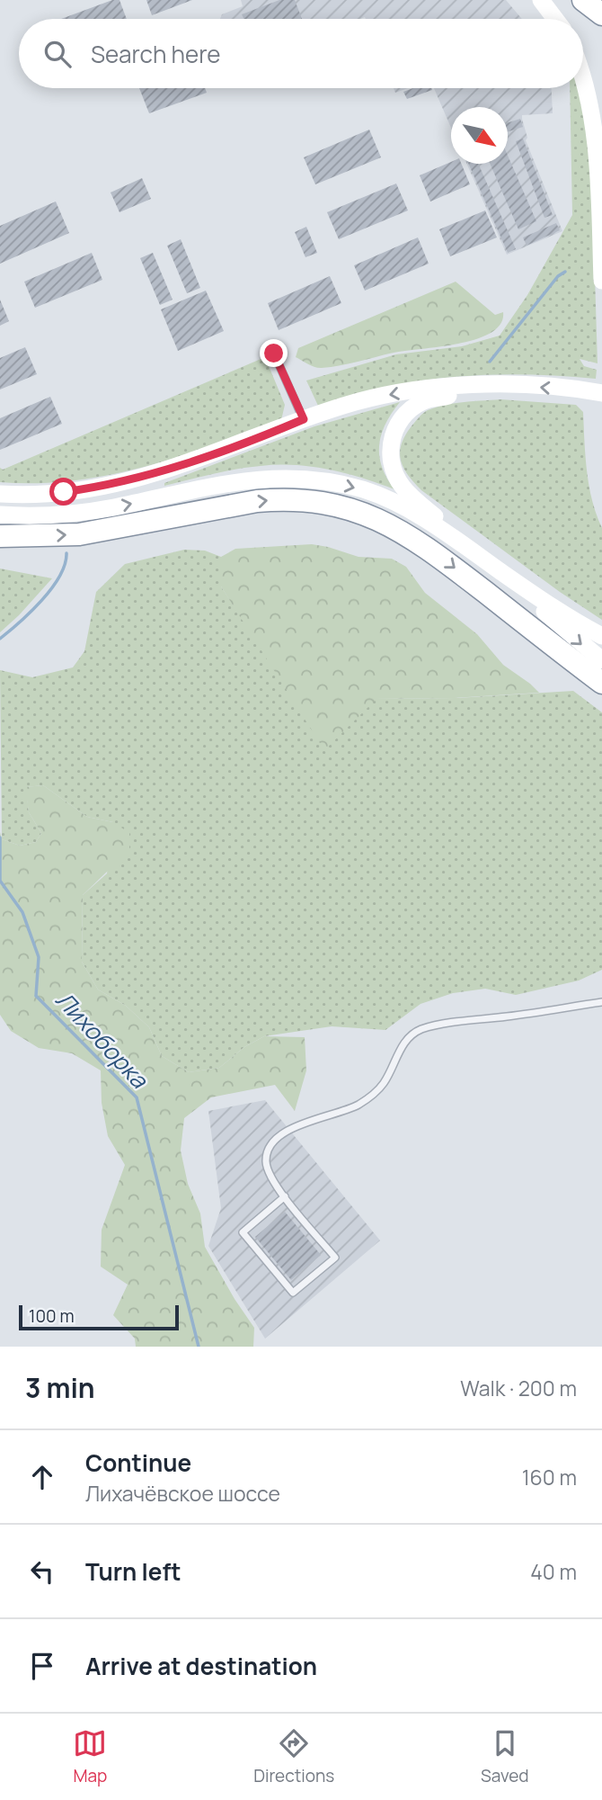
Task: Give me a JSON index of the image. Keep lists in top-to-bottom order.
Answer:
{
  "water": ["Лихоборка"],
  "scale_bar": "100 m",
  "north": "bottom right",
  "page": {
    "search": "Search here",
    "scale": "100 m",
    "heading": ["3 min", "Walk · 200 m"],
    "list": [
      ["Continue", "Лихачёвское шоссе", "160 m"],
      ["Turn left", "40 m"],
      "Arrive at destination"
    ],
    "nav": ["Map", "Directions", "Saved"]
  }
}
